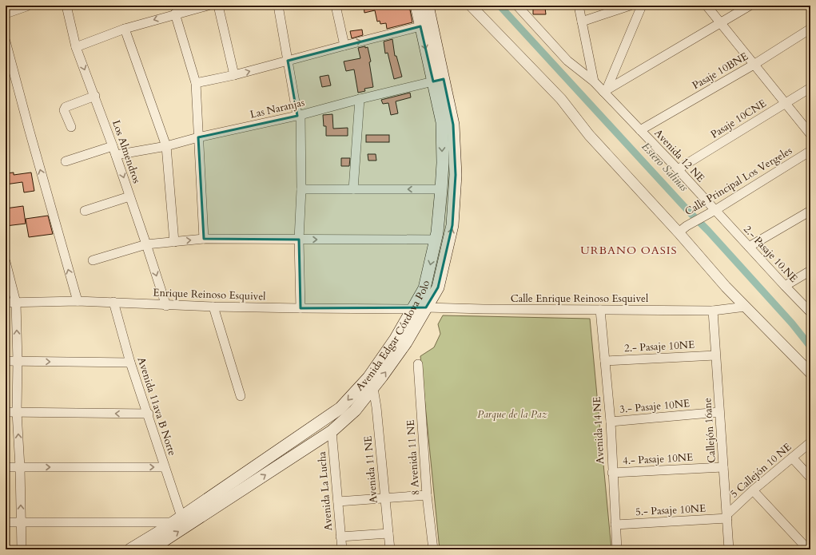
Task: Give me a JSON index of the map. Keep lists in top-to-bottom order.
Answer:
{
  "streets": {
    "main road": ["Avenida Edgar Córdova Polo"],
    "street": [
      "Pasaje 10BNE",
      "Las Naranjas",
      "Pasaje 10CNE",
      "Los Almendros",
      "Avenida 12 NE",
      "Calle Principal Los Vergeles",
      "2.- Pasaje 10.NE",
      "Enrique Reinoso Esquivel",
      "Calle Enrique Reinoso Esquivel",
      "2.- Pasaje 10NE",
      "Avenida 11ava B Norte",
      "3.- Pasaje 10NE",
      "Avenida 14 NE",
      "Callejón 16ane",
      "8 Avenida 11 NE",
      "4.- Pasaje 10NE",
      "Avenida 11 NE",
      "5 Callejón 10 NE",
      "Avenida La Lucha",
      "5.- Pasaje 10NE"
    ]
  },
  "crossings": [
    ["Pasaje 10BNE", "Avenida 12 NE"],
    ["Las Naranjas", "Los Almendros"],
    ["Las Naranjas", "Avenida Edgar Córdova Polo"],
    ["Pasaje 10CNE", "Avenida 12 NE"],
    ["Los Almendros", "Enrique Reinoso Esquivel"],
    ["Avenida 12 NE", "Calle Principal Los Vergeles"],
    ["Avenida 12 NE", "2.- Pasaje 10.NE"],
    ["Calle Principal Los Vergeles", "2.- Pasaje 10.NE"],
    ["Enrique Reinoso Esquivel", "Calle Enrique Reinoso Esquivel"],
    ["Enrique Reinoso Esquivel", "Avenida Edgar Córdova Polo"],
    ["Enrique Reinoso Esquivel", "Avenida 11ava B Norte"],
    ["Calle Enrique Reinoso Esquivel", "Avenida Edgar Córdova Polo"],
    ["Calle Enrique Reinoso Esquivel", "Avenida 14 NE"],
    ["Calle Enrique Reinoso Esquivel", "Callejón 16ane"],
    ["Avenida Edgar Córdova Polo", "Avenida 11ava B Norte"],
    ["Avenida Edgar Córdova Polo", "Avenida 11 NE"],
    ["Avenida Edgar Córdova Polo", "Avenida La Lucha"],
    ["2.- Pasaje 10NE", "Avenida 14 NE"],
    ["2.- Pasaje 10NE", "Callejón 16ane"],
    ["3.- Pasaje 10NE", "Avenida 14 NE"],
    ["3.- Pasaje 10NE", "Callejón 16ane"],
    ["Avenida 14 NE", "4.- Pasaje 10NE"],
    ["Avenida 14 NE", "5.- Pasaje 10NE"],
    ["Callejón 16ane", "4.- Pasaje 10NE"],
    ["Callejón 16ane", "5 Callejón 10 NE"],
    ["Callejón 16ane", "5.- Pasaje 10NE"],
    ["5 Callejón 10 NE", "5.- Pasaje 10NE"]
  ],
  "districts": ["URBANO OASIS"],
  "water": ["Estero Salinas"],
  "parks": ["Parque de la Paz"]
}
